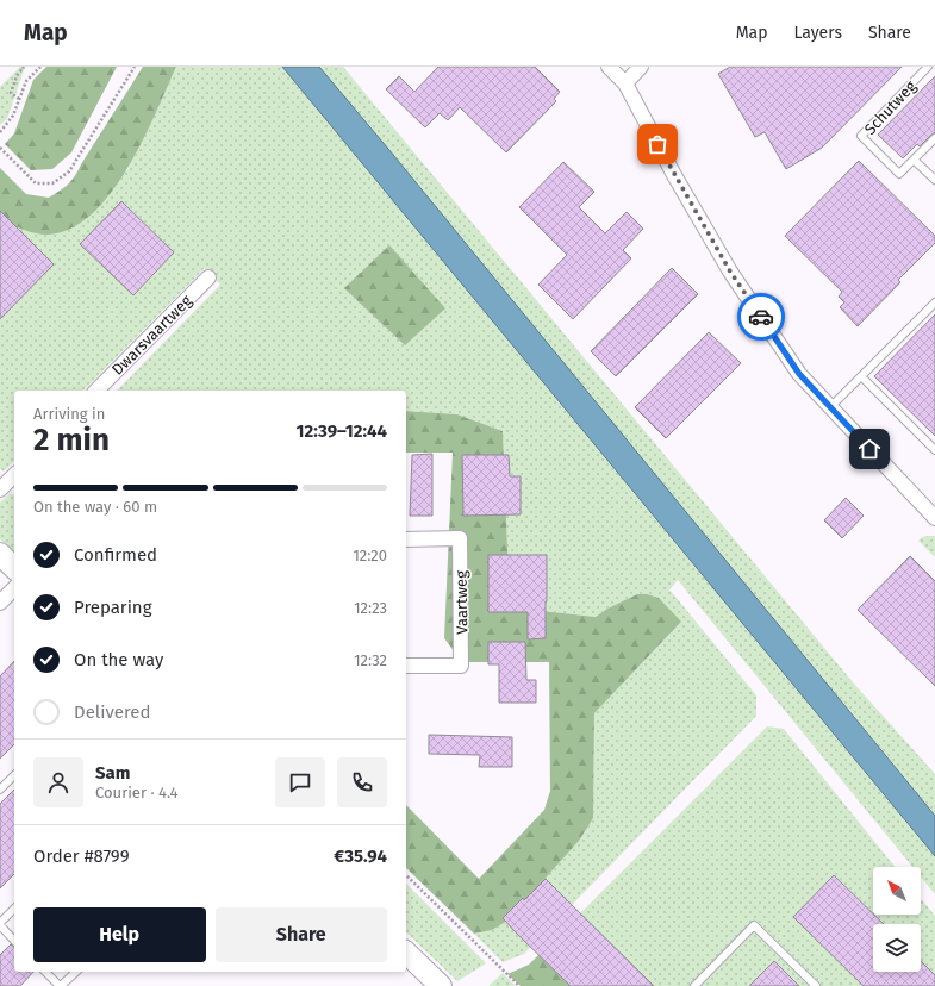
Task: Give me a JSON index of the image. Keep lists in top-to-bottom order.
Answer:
{
  "streets": {
    "street": ["Dwarsvaartweg", "Vaartweg"],
    "lane": ["Schutweg"]
  },
  "north": "top left",
  "page": {
    "header": "Map",
    "nav": ["Map", "Layers", "Share"],
    "heading": ["2 min", "Arriving in", "12:39–12:44"],
    "panel": [
      "Sam",
      "Courier · 4.4",
      "Order #8799",
      "€35.94"
    ],
    "bar": "On the way · 60 m",
    "list": [
      ["Confirmed", "12:20"],
      ["Preparing", "12:23"],
      ["On the way", "12:32"],
      "Delivered"
    ],
    "buttons": ["Help", "Share"]
  }
}
